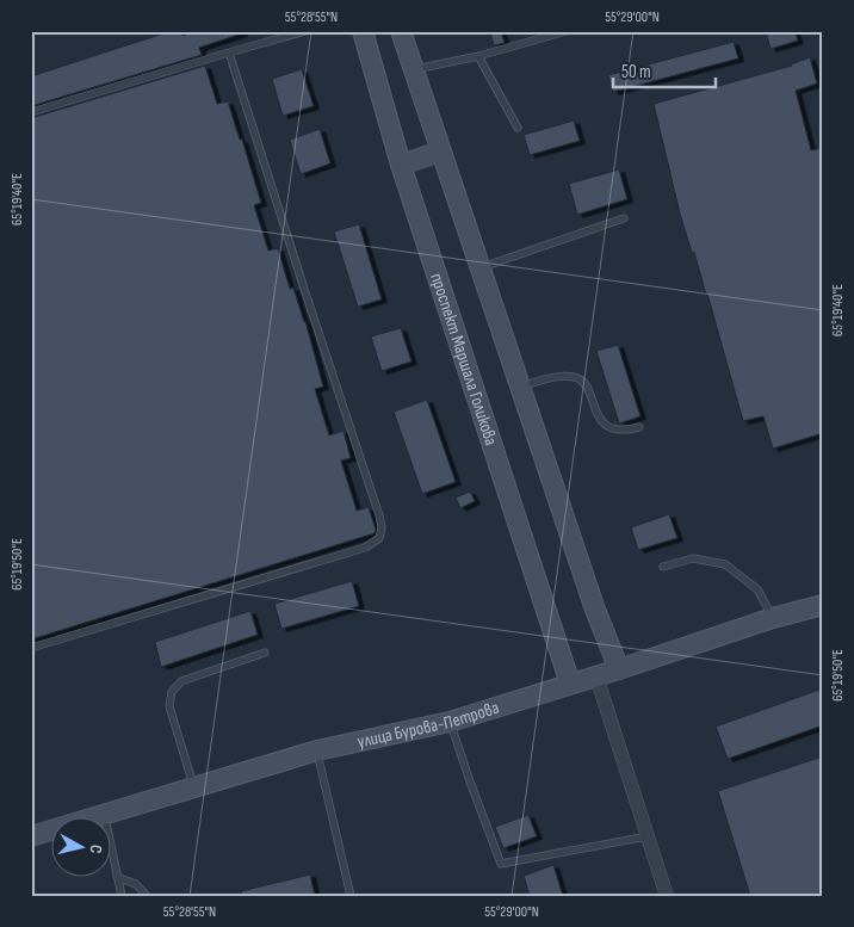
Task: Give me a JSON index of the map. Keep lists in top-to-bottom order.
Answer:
{
  "streets": {
    "main road": ["проспект Маршала Голикова", "улица Бурова-Петрова"]
  },
  "crossings": [
    ["проспект Маршала Голикова", "улица Бурова-Петрова"]
  ],
  "scale_bar": "50 m",
  "north": "right",
  "coordinates": [
    "55°28'55\"N",
    "55°29'00\"N",
    "65°19'40\"E",
    "65°19'50\"E"
  ]
}
